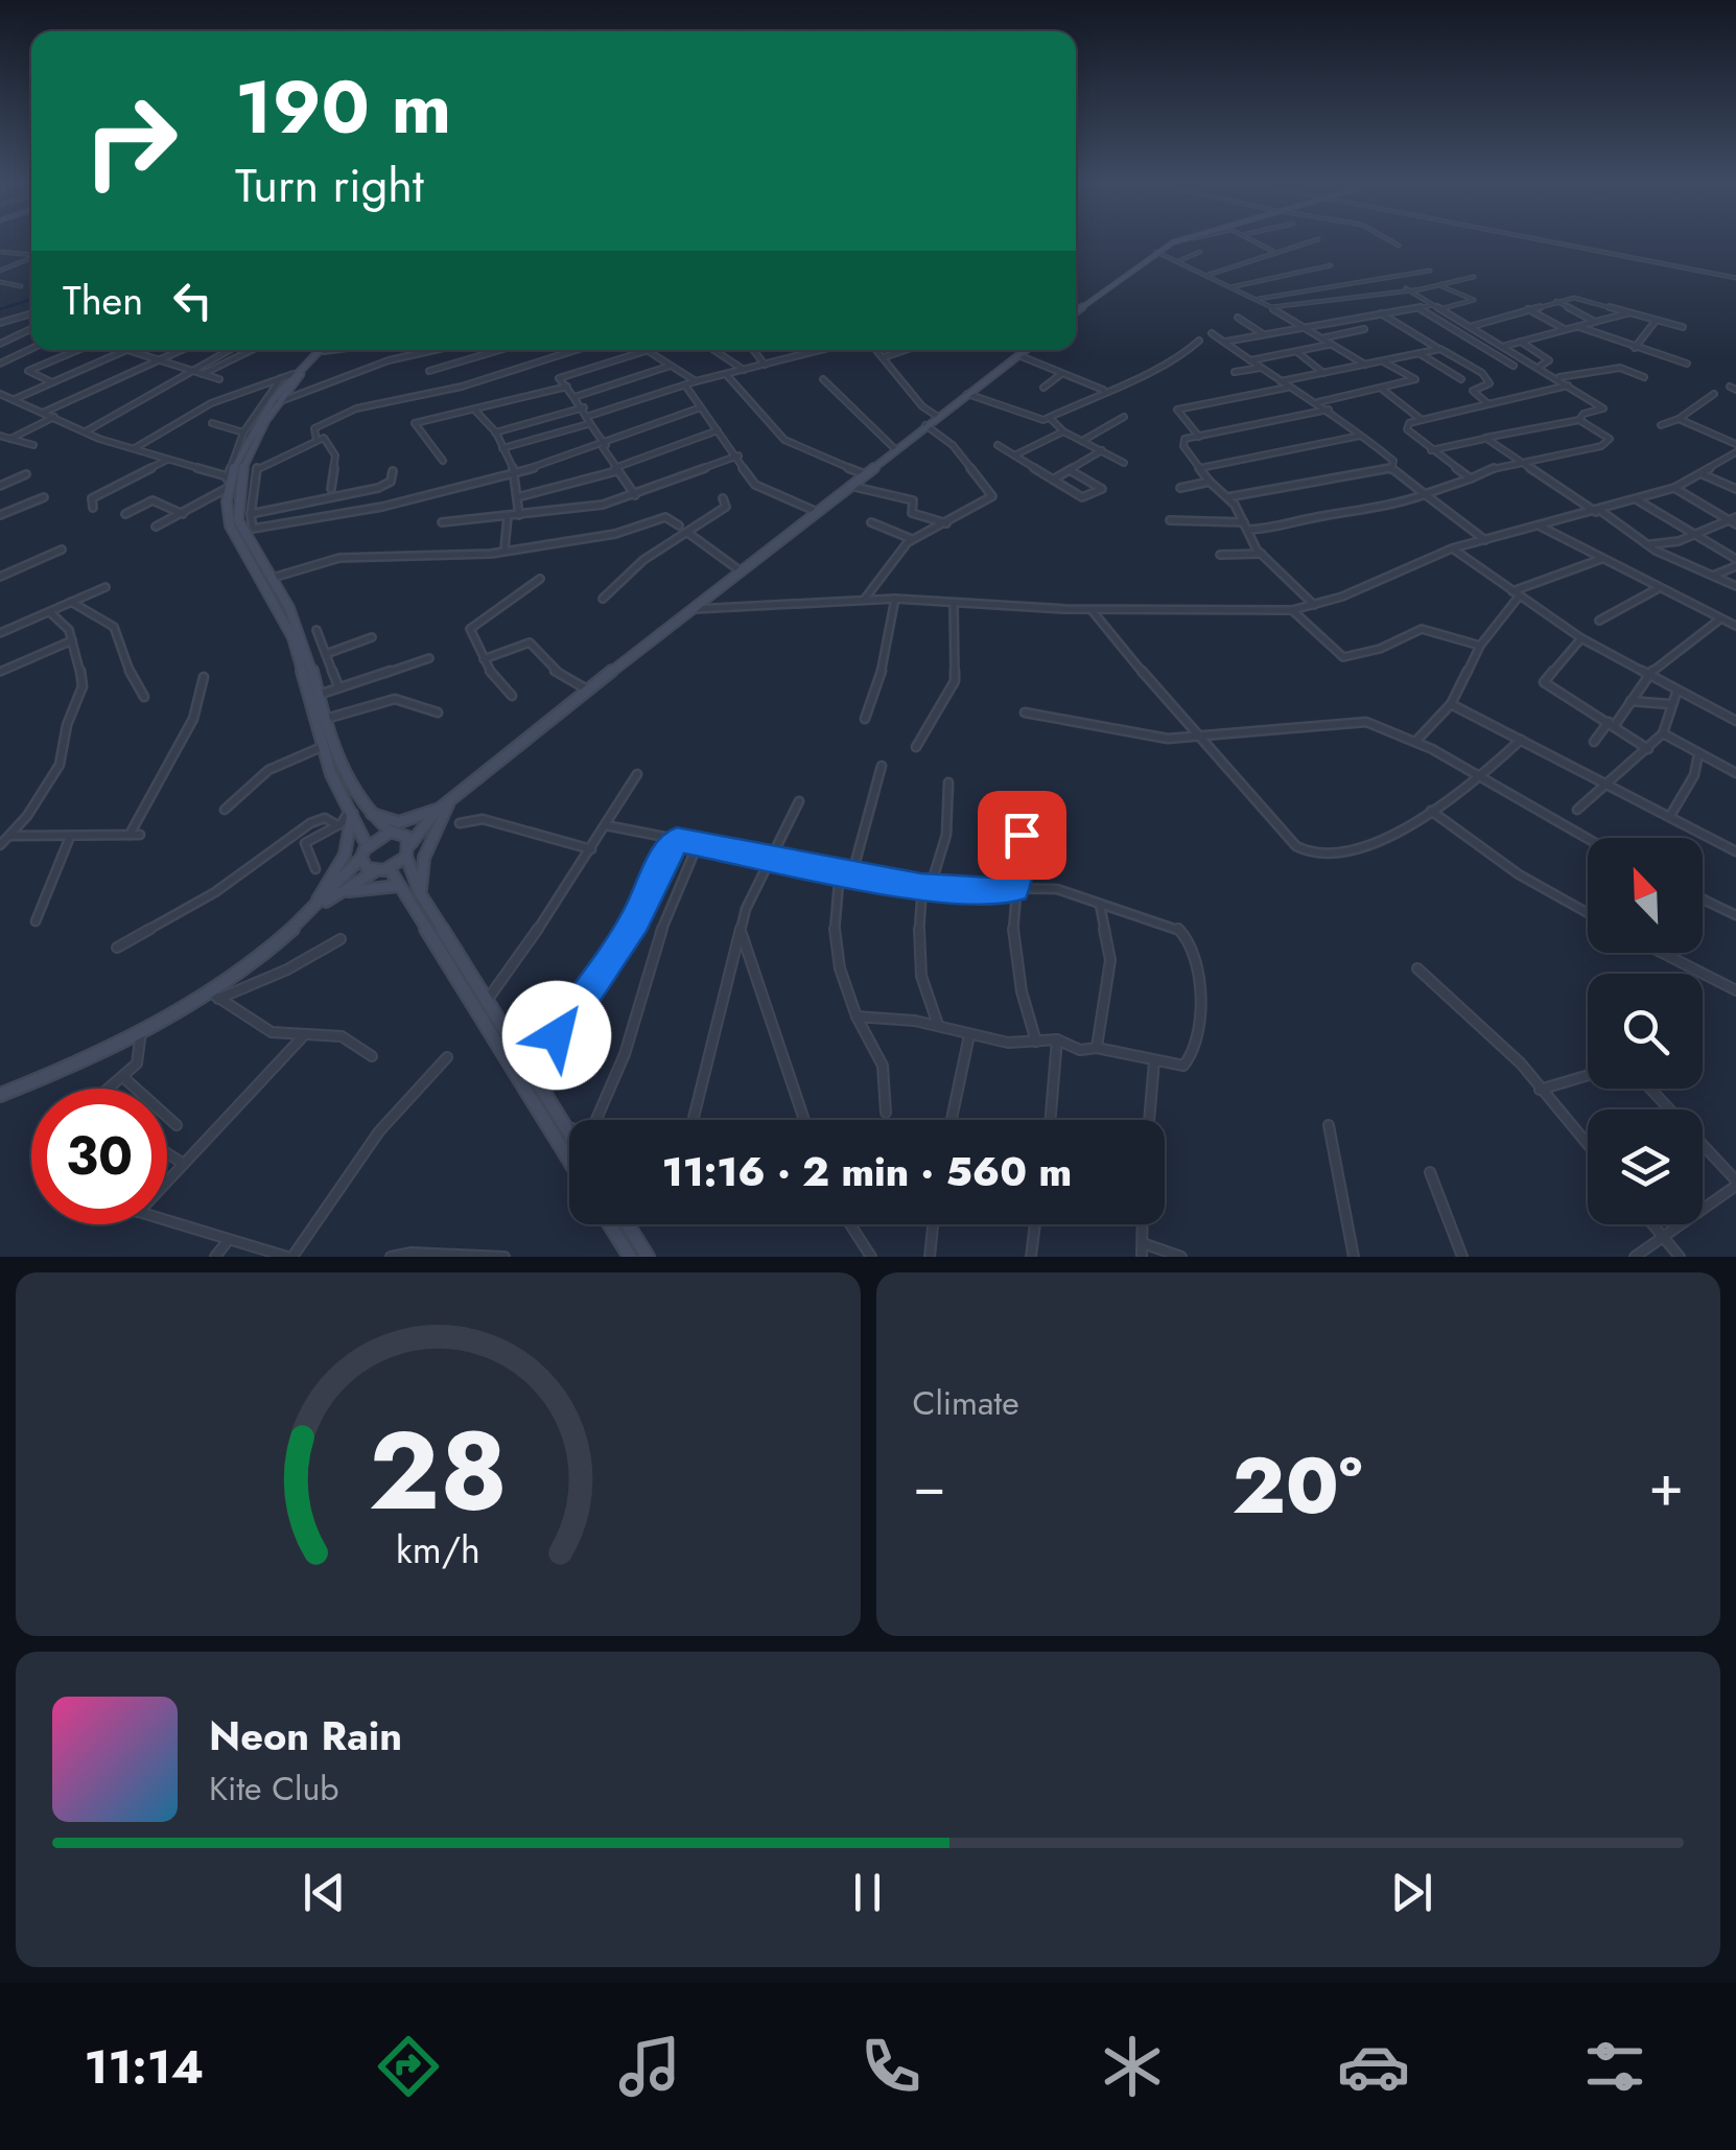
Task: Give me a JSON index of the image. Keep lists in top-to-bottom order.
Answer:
{
  "north": "top left",
  "page": {
    "turn": ["190 m", "Turn right"],
    "then": "Then",
    "limit": "30",
    "trip": "11:16 · 2 min · 560 m",
    "tile": "Climate",
    "heat": ["−", "20°", "+"],
    "song": ["Neon Rain", "Kite Club"],
    "tabs": "11:14",
    "gauge": ["28", "km/h"]
  }
}
